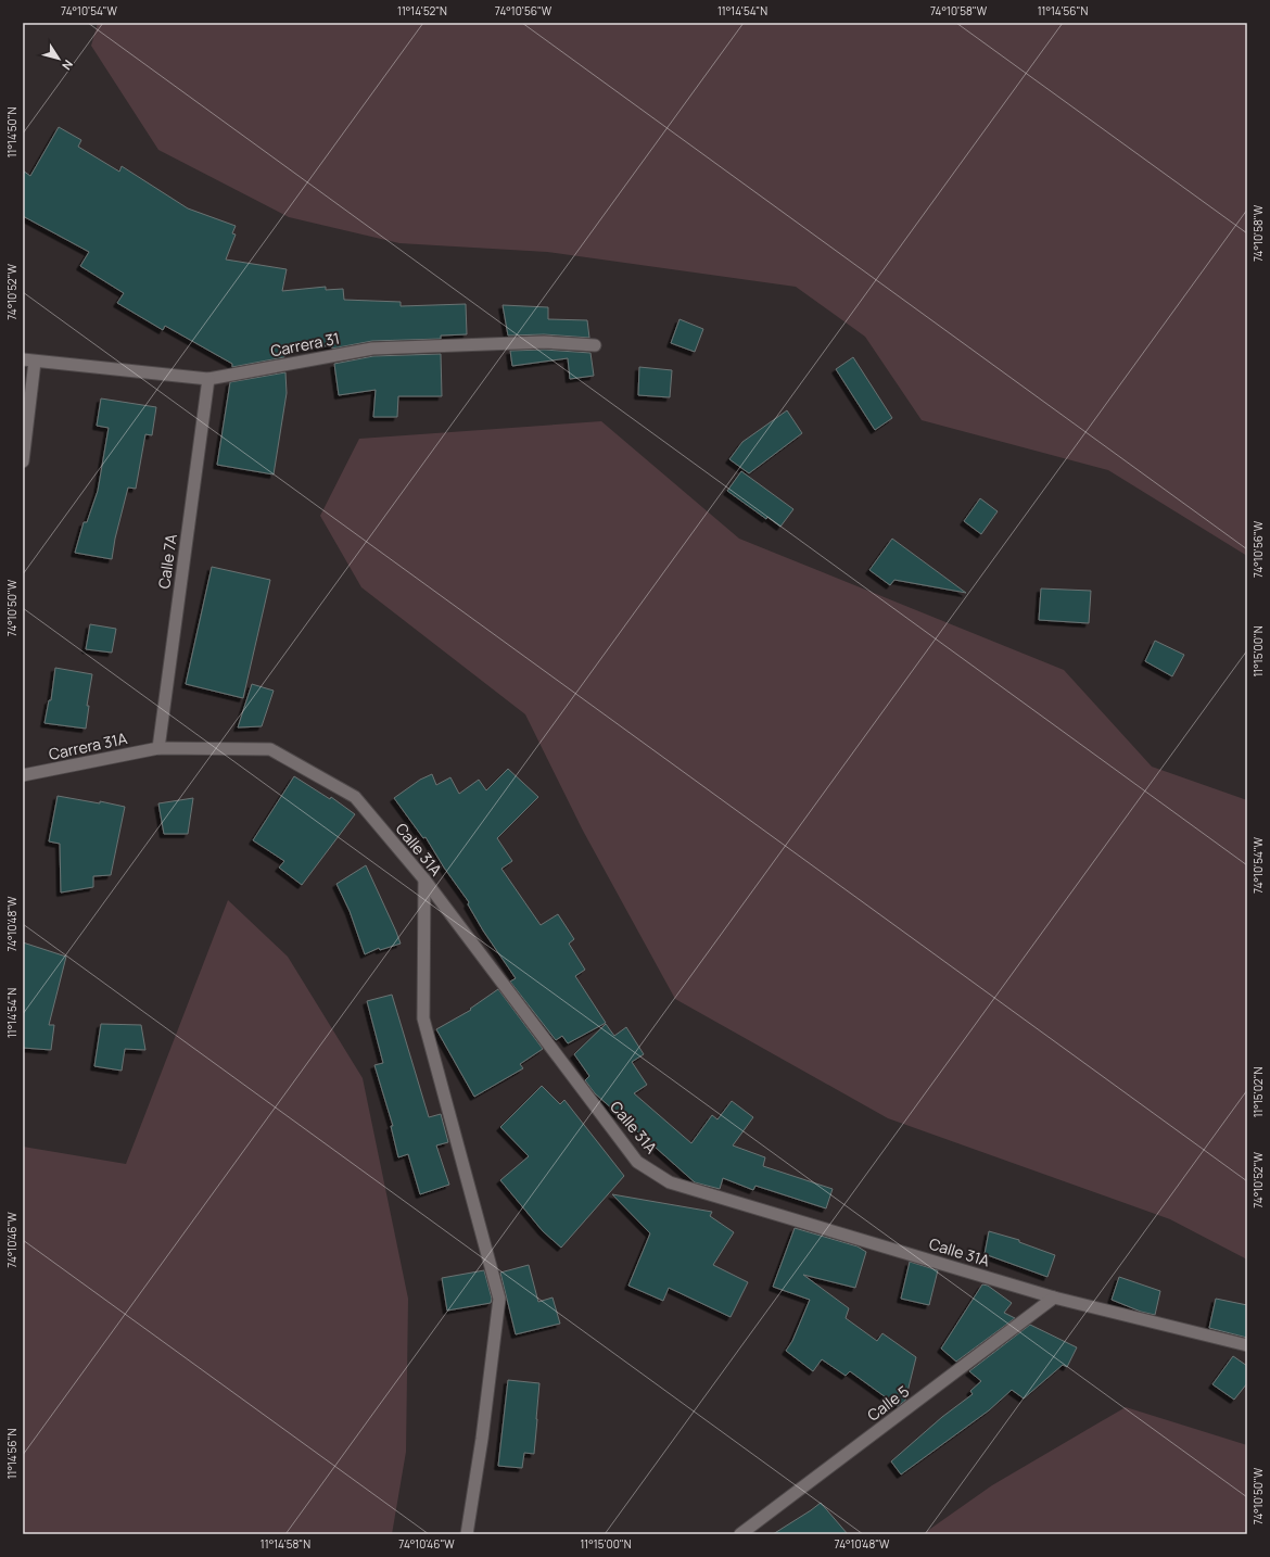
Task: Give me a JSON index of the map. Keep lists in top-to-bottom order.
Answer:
{
  "streets": {
    "street": [
      "Carrera 31",
      "Calle 7A",
      "Carrera 31A",
      "Calle 31A",
      "Calle 5"
    ]
  },
  "crossings": [
    ["Carrera 31", "Calle 7A"],
    ["Calle 7A", "Carrera 31A"],
    ["Calle 7A", "Calle 31A"],
    ["Carrera 31A", "Calle 31A"],
    ["Calle 31A", "Calle 5"]
  ],
  "north": "bottom right",
  "coordinates": [
    "74°10'54\"W",
    "11°14'52\"N",
    "74°10'56\"W",
    "11°14'54\"N",
    "74°10'58\"W",
    "11°14'56\"N",
    "11°14'50\"N",
    "74°10'52\"W",
    "74°10'50\"W",
    "11°15'00\"N",
    "74°10'48\"W",
    "11°15'02\"N",
    "74°10'46\"W",
    "11°14'58\"N"
  ]
}
